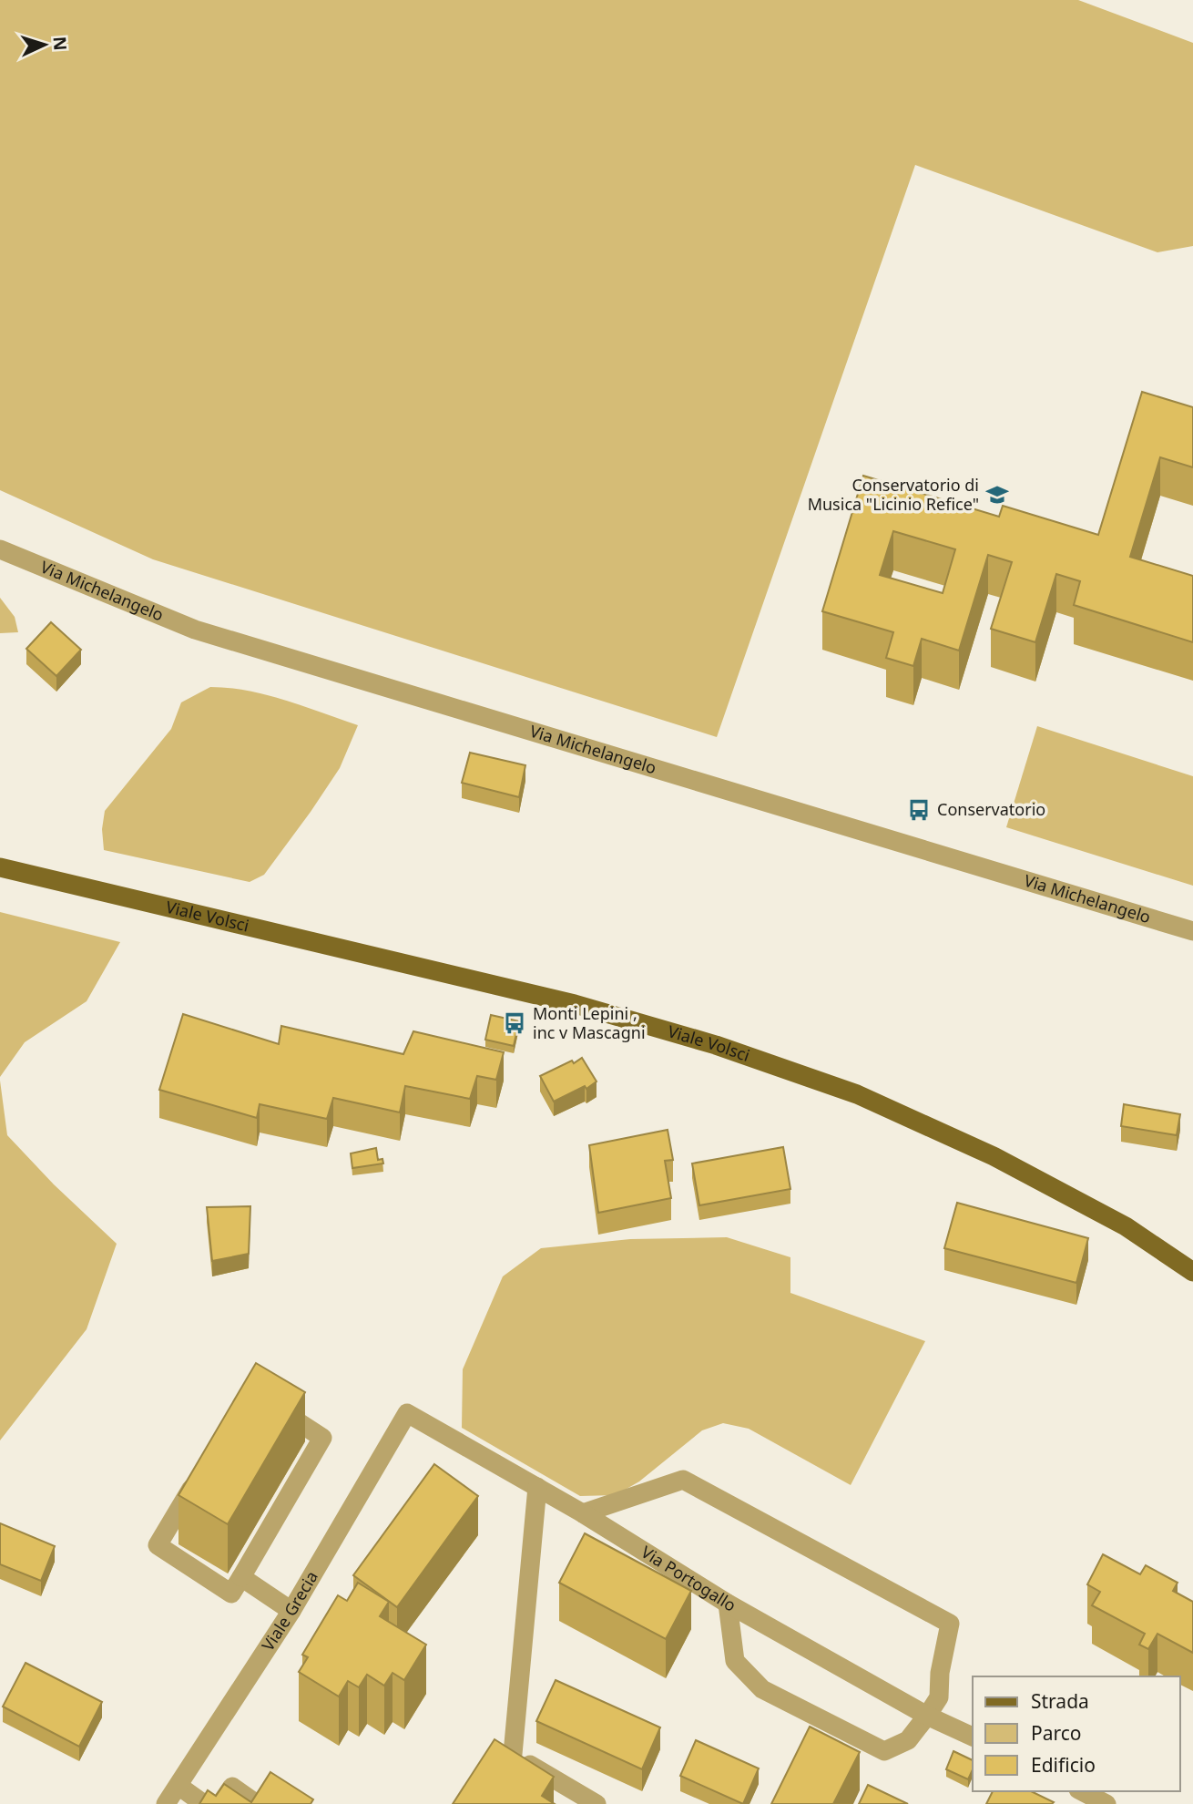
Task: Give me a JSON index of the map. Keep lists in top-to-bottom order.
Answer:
{
  "streets": {
    "main road": ["Viale Volsci"],
    "street": ["Via Michelangelo", "Via Portogallo", "Viale Grecia"]
  },
  "crossings": [
    ["Via Portogallo", "Viale Grecia"]
  ],
  "places": {
    "school or university": ["Conservatorio di Musica \"Licinio Refice\""],
    "bus stop": ["Conservatorio", "Monti Lepini , inc v Mascagni"]
  },
  "legend": ["Strada", "Parco", "Edificio"],
  "north": "right"
}
